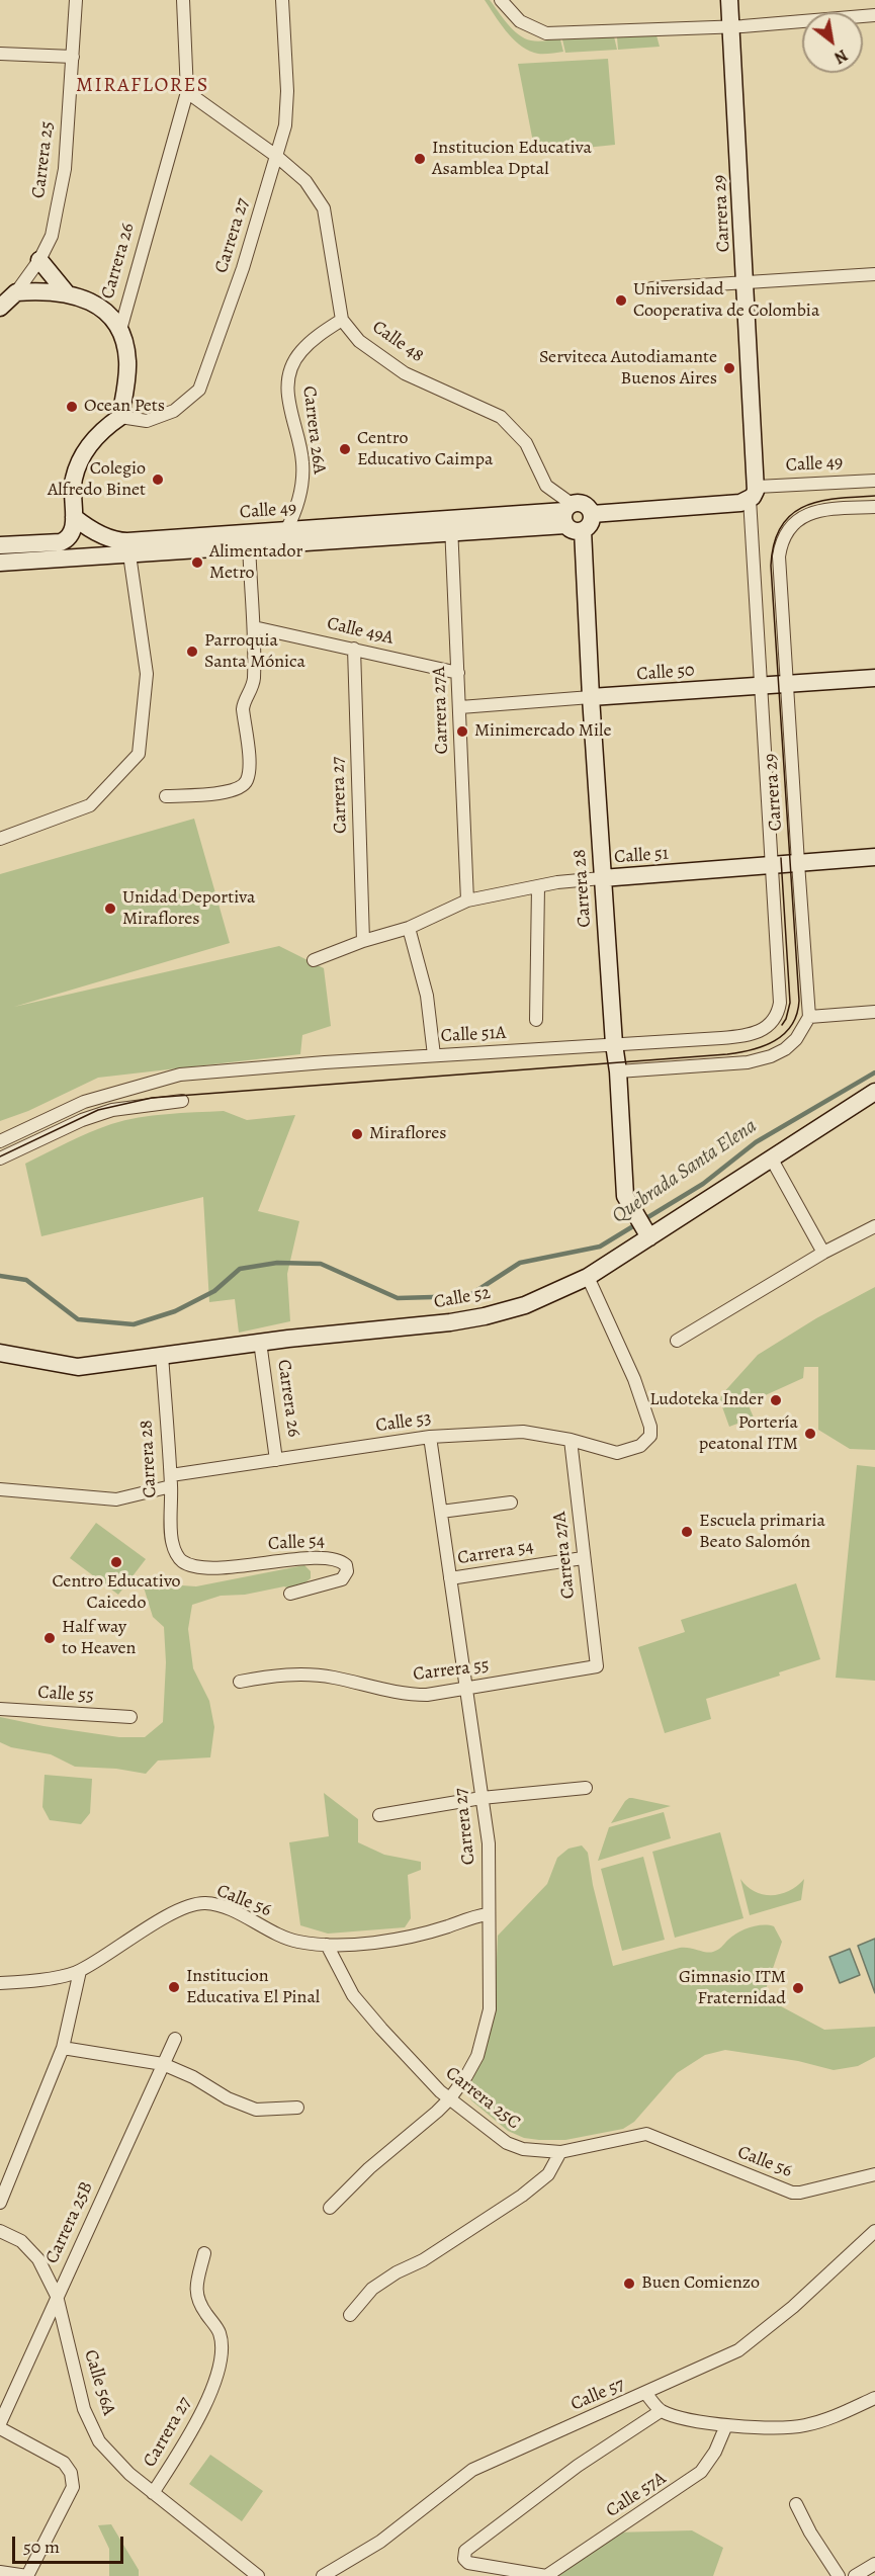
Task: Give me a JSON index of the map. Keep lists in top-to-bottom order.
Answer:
{
  "streets": {
    "main road": [
      "Carrera 25",
      "Carrera 29",
      "Carrera 26",
      "Calle 49",
      "Calle 50",
      "Calle 51",
      "Carrera 28",
      "Calle 52"
    ],
    "street": [
      "Carrera 27",
      "Calle 48",
      "Carrera 26A",
      "Calle 49A",
      "Carrera 27A",
      "Calle 51A",
      "Calle 53",
      "Calle 54",
      "Carrera 54",
      "Carrera 55",
      "Calle 55",
      "Calle 56",
      "Carrera 25C",
      "Carrera 25B",
      "Calle 56A",
      "Calle 57",
      "Calle 57A"
    ]
  },
  "crossings": [
    ["Carrera 29", "Calle 49"],
    ["Carrera 29", "Calle 50"],
    ["Carrera 29", "Calle 51"],
    ["Carrera 29", "Calle 51A"],
    ["Carrera 27", "Carrera 26"],
    ["Carrera 27", "Calle 49A"],
    ["Carrera 27", "Calle 51"],
    ["Carrera 27", "Calle 53"],
    ["Carrera 27", "Carrera 54"],
    ["Carrera 27", "Carrera 55"],
    ["Carrera 27", "Calle 56"],
    ["Carrera 27", "Carrera 25C"],
    ["Carrera 27", "Calle 56A"],
    ["Carrera 26", "Calle 52"],
    ["Carrera 26", "Calle 53"],
    ["Calle 48", "Carrera 26A"],
    ["Calle 48", "Calle 49"],
    ["Calle 48", "Carrera 28"],
    ["Carrera 26A", "Calle 49"],
    ["Calle 49", "Carrera 27A"],
    ["Calle 49", "Carrera 28"],
    ["Calle 49A", "Carrera 27A"],
    ["Calle 50", "Carrera 27A"],
    ["Calle 50", "Carrera 28"],
    ["Carrera 27A", "Calle 51"],
    ["Carrera 27A", "Calle 53"],
    ["Carrera 27A", "Carrera 54"],
    ["Carrera 27A", "Carrera 55"],
    ["Calle 51", "Carrera 28"],
    ["Carrera 28", "Calle 51A"],
    ["Carrera 28", "Calle 52"],
    ["Carrera 28", "Calle 53"],
    ["Carrera 28", "Calle 54"],
    ["Calle 52", "Calle 53"],
    ["Calle 56", "Carrera 25C"],
    ["Carrera 25B", "Calle 56A"]
  ],
  "districts": ["MIRAFLORES"],
  "water": ["Quebrada Santa Elena"],
  "places": [
    "Institucion Educativa Asamblea Dptal",
    "Universidad Cooperativa de Colombia",
    "Serviteca Autodiamante Buenos Aires",
    "Ocean Pets",
    "Centro Educativo Caimpa",
    "Colegio Alfredo Binet",
    "Alimentador Metro",
    "Parroquia Santa Mónica",
    "Minimercado Mile",
    "Unidad Deportiva Miraflores",
    "Miraflores",
    "Ludoteka Inder",
    "Portería peatonal ITM",
    "Escuela primaria Beato Salomón",
    "Centro Educativo Caicedo",
    "Half way to Heaven",
    "Institucion Educativa El Pinal",
    "Gimnasio ITM Fraternidad",
    "Buen Comienzo"
  ],
  "scale_bar": "50 m",
  "north": "bottom right"
}
